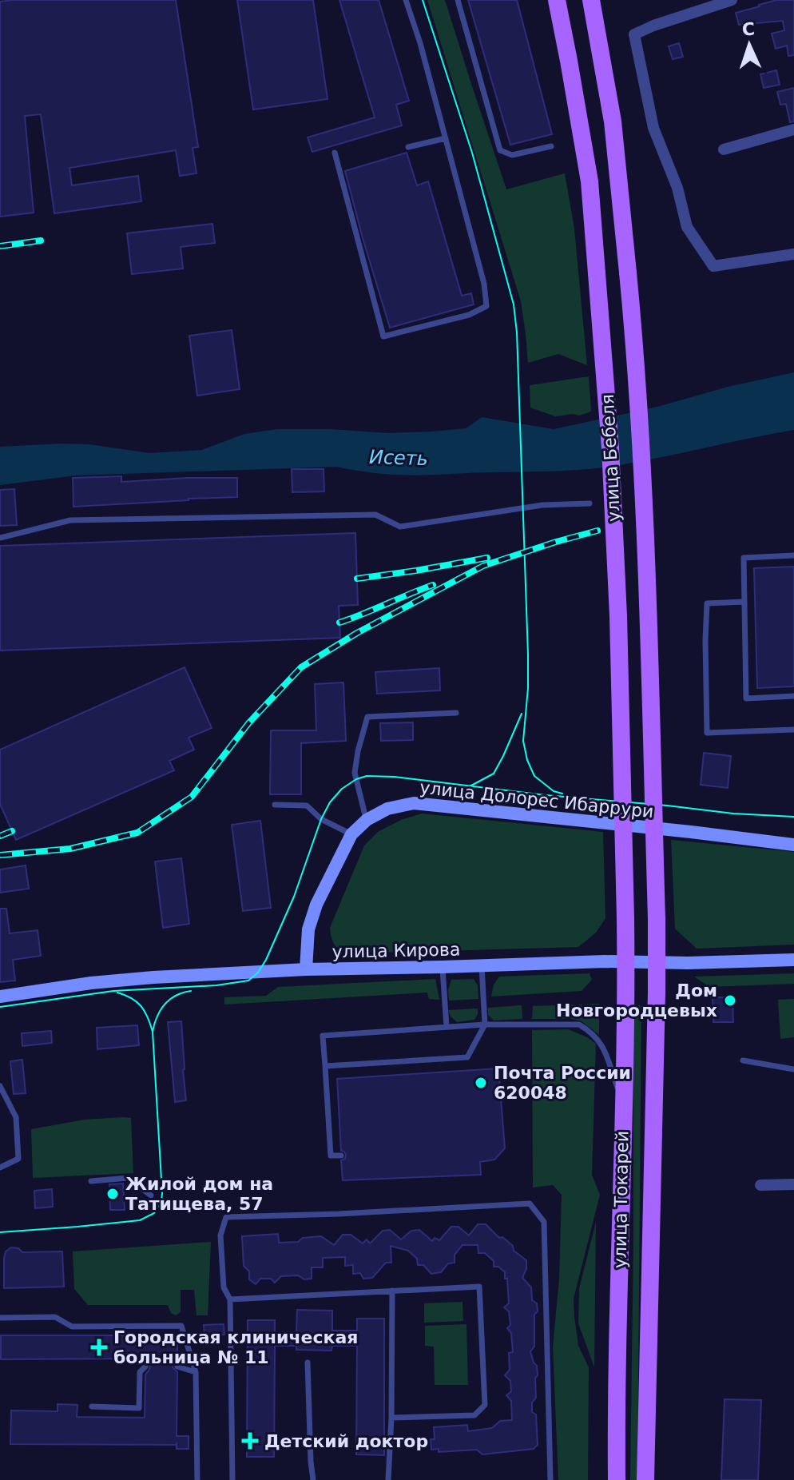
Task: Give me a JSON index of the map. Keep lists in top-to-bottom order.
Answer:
{
  "streets": {
    "main road": [
      "улица Бебеля",
      "улица Долорес Ибаррури",
      "улица Кирова",
      "улица Токарей"
    ]
  },
  "crossings": [
    ["улица Бебеля", "улица Токарей"],
    ["улица Долорес Ибаррури", "улица Кирова"],
    ["улица Кирова", "улица Токарей"]
  ],
  "water": ["Исеть"],
  "places": {
    "other": ["Дом Новгородцевых", "Почта России 620048", "Жилой дом на Татищева, 57"],
    "health": ["Городская клиническая больница № 11", "Детский доктор"]
  },
  "north": "top"
}
